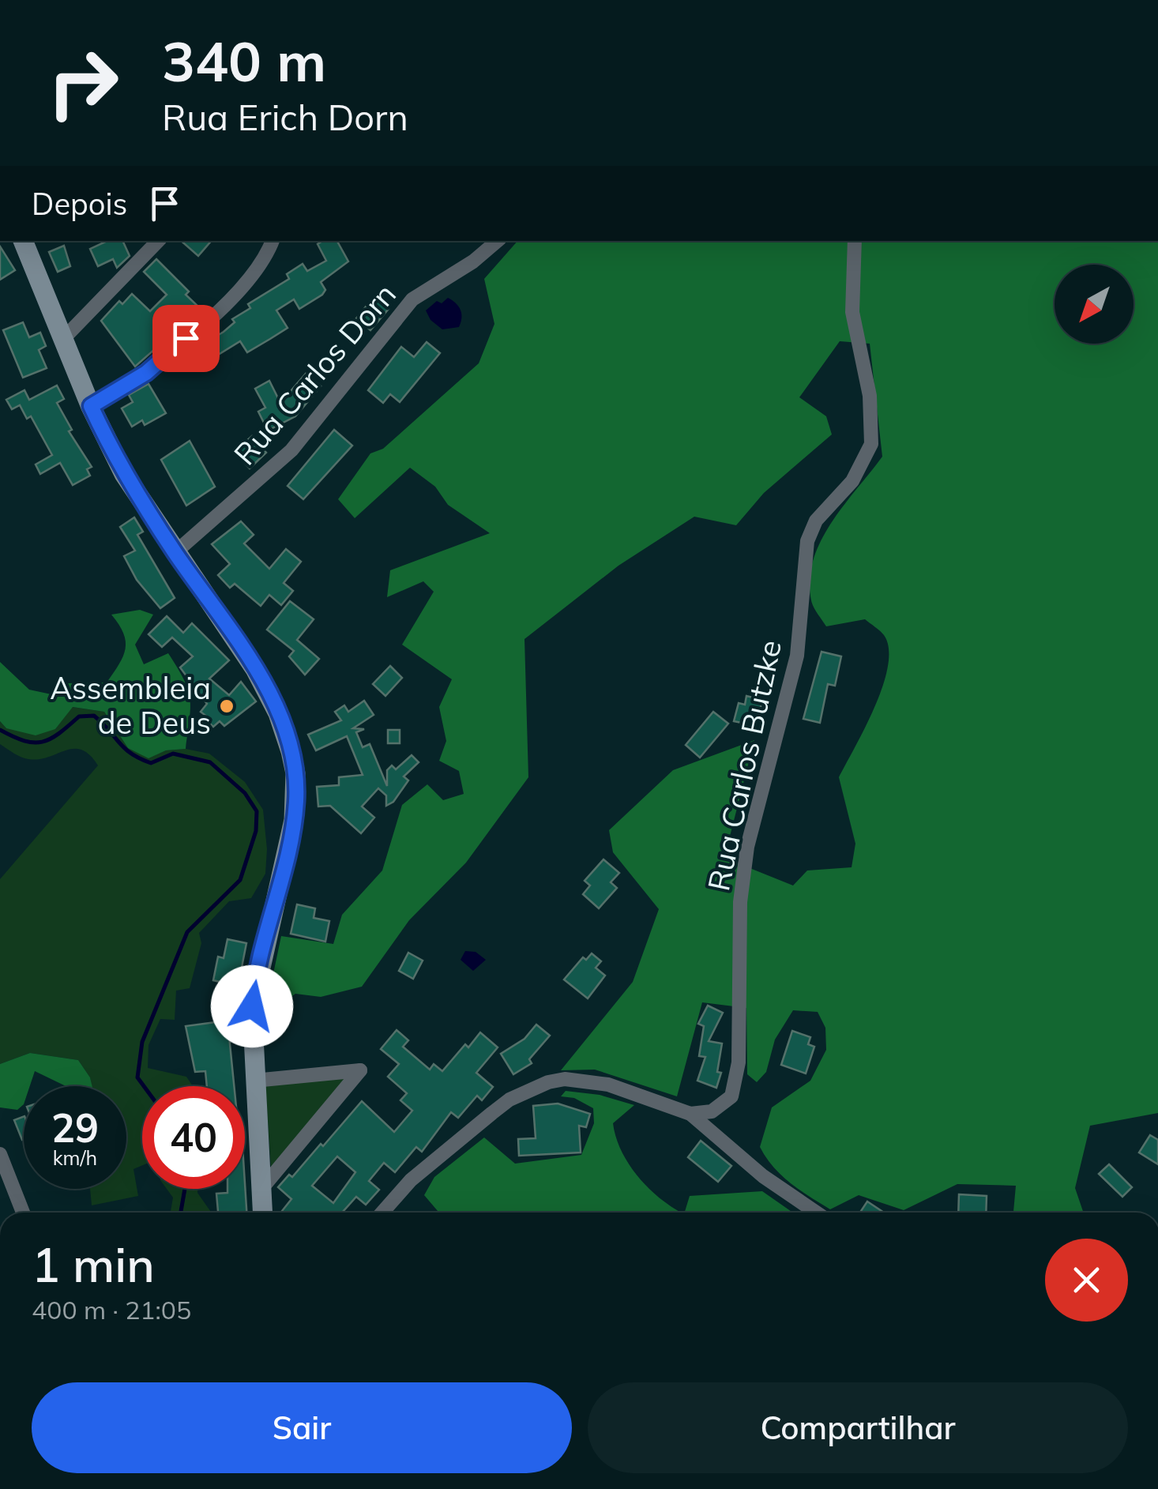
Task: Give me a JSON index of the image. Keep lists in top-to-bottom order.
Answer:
{
  "streets": {
    "street": ["Rua Carlos Dorn", "Rua Carlos Butzke"]
  },
  "places": ["Assembleia de Deus"],
  "north": "bottom left",
  "page": {
    "turn": ["340 m", "Rua Erich Dorn"],
    "then": "Depois",
    "speed": "29 km/h",
    "limit": "40",
    "heading": ["1 min", "400 m · 21:05"],
    "buttons": ["Sair", "Compartilhar"]
  }
}
